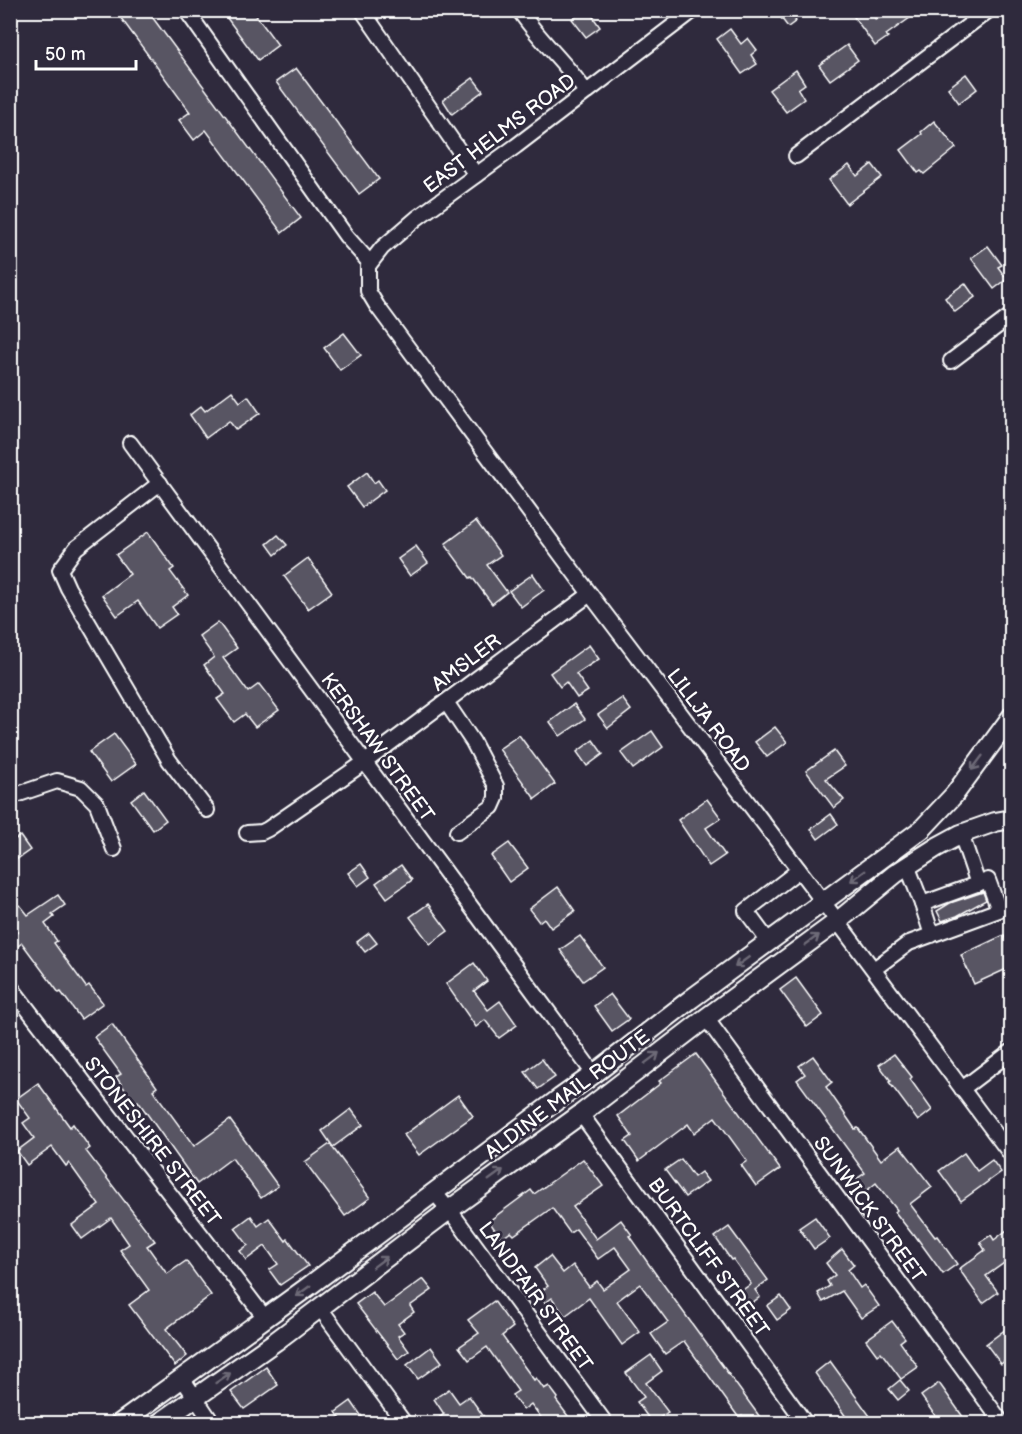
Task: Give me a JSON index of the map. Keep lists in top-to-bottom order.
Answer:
{
  "streets": {
    "main road": ["ALDINE MAIL ROUTE"],
    "street": [
      "EAST HELMS ROAD",
      "AMSLER",
      "LILLJA ROAD",
      "KERSHAW STREET",
      "STONESHIRE STREET",
      "SUNWICK STREET",
      "BURTCLIFF STREET",
      "LANDFAIR STREET"
    ]
  },
  "crossings": [
    ["EAST HELMS ROAD", "LILLJA ROAD"],
    ["AMSLER", "LILLJA ROAD"],
    ["AMSLER", "KERSHAW STREET"],
    ["LILLJA ROAD", "ALDINE MAIL ROUTE"],
    ["KERSHAW STREET", "ALDINE MAIL ROUTE"],
    ["ALDINE MAIL ROUTE", "STONESHIRE STREET"],
    ["ALDINE MAIL ROUTE", "SUNWICK STREET"],
    ["ALDINE MAIL ROUTE", "BURTCLIFF STREET"],
    ["ALDINE MAIL ROUTE", "LANDFAIR STREET"]
  ],
  "scale_bar": "50 m"
}
